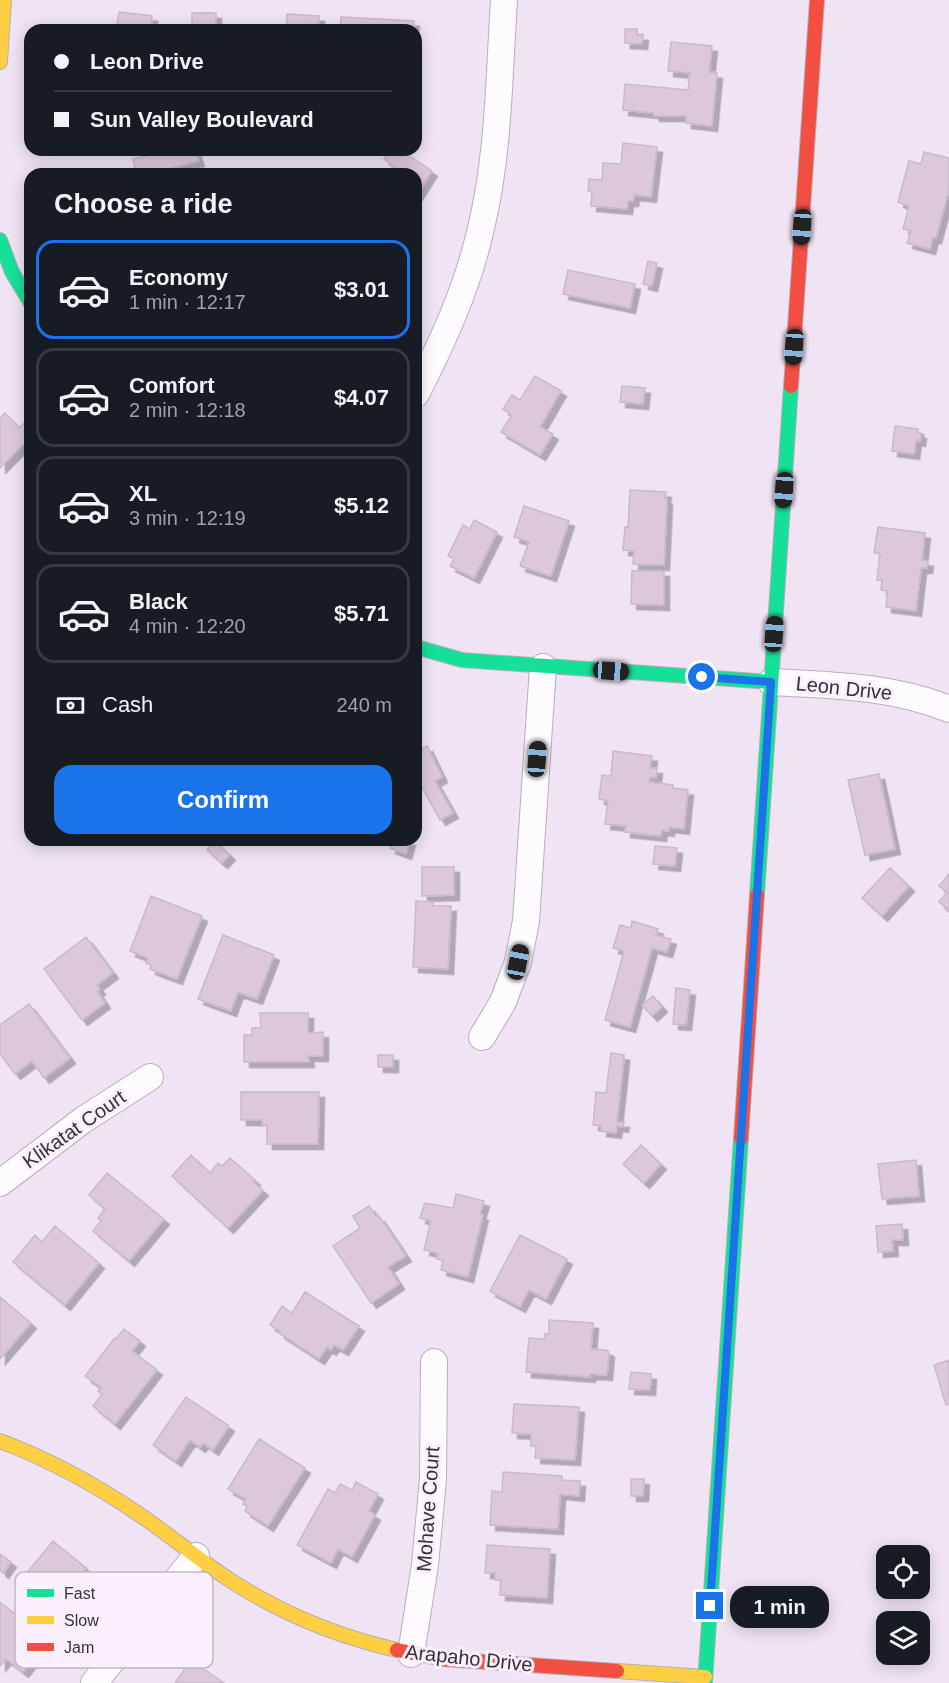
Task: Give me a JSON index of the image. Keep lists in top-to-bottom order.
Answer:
{
  "streets": {
    "main road": ["Leon Drive", "Arapaho Drive"],
    "street": ["Klikatat Court", "Mohave Court"]
  },
  "crossings": [
    ["Mohave Court", "Arapaho Drive"]
  ],
  "legend": ["Fast", "Slow", "Jam"],
  "page": {
    "banner": ["Leon Drive", "Sun Valley Boulevard"],
    "heading": "Choose a ride",
    "list": [
      {
        "name": "Economy",
        "note": "1 min · 12:17",
        "value": "$3.01"
      },
      {
        "name": "Comfort",
        "note": "2 min · 12:18",
        "value": "$4.07"
      },
      {
        "name": "XL",
        "note": "3 min · 12:19",
        "value": "$5.12"
      },
      {
        "name": "Black",
        "note": "4 min · 12:20",
        "value": "$5.71"
      }
    ],
    "pay": ["Cash", "240 m"],
    "buttons": "Confirm",
    "bubble": "1 min"
  }
}
